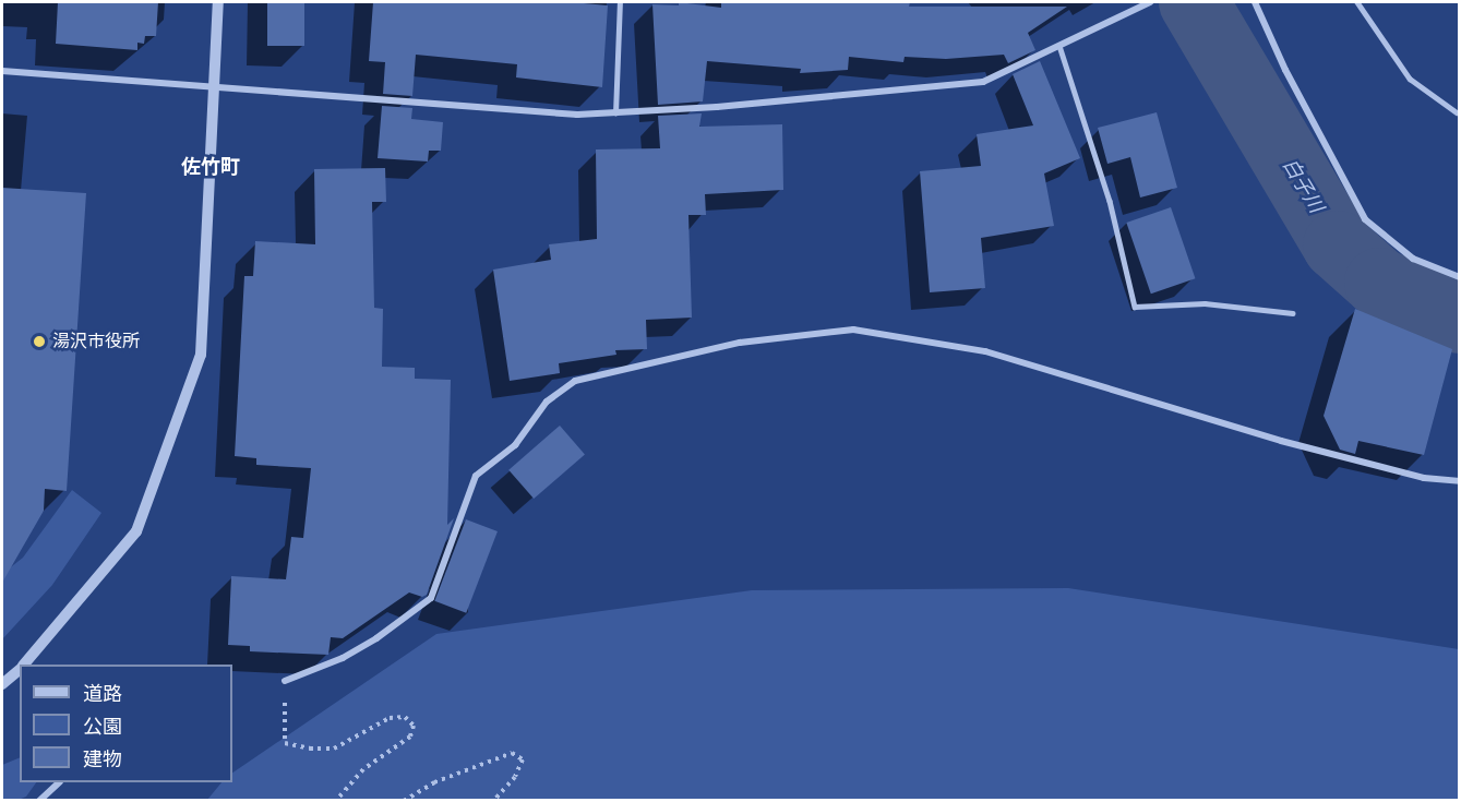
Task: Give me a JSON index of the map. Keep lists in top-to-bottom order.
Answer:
{
  "districts": ["佐竹町"],
  "water": ["白子川"],
  "places": ["湯沢市役所"],
  "legend": ["道路", "公園", "建物"]
}
